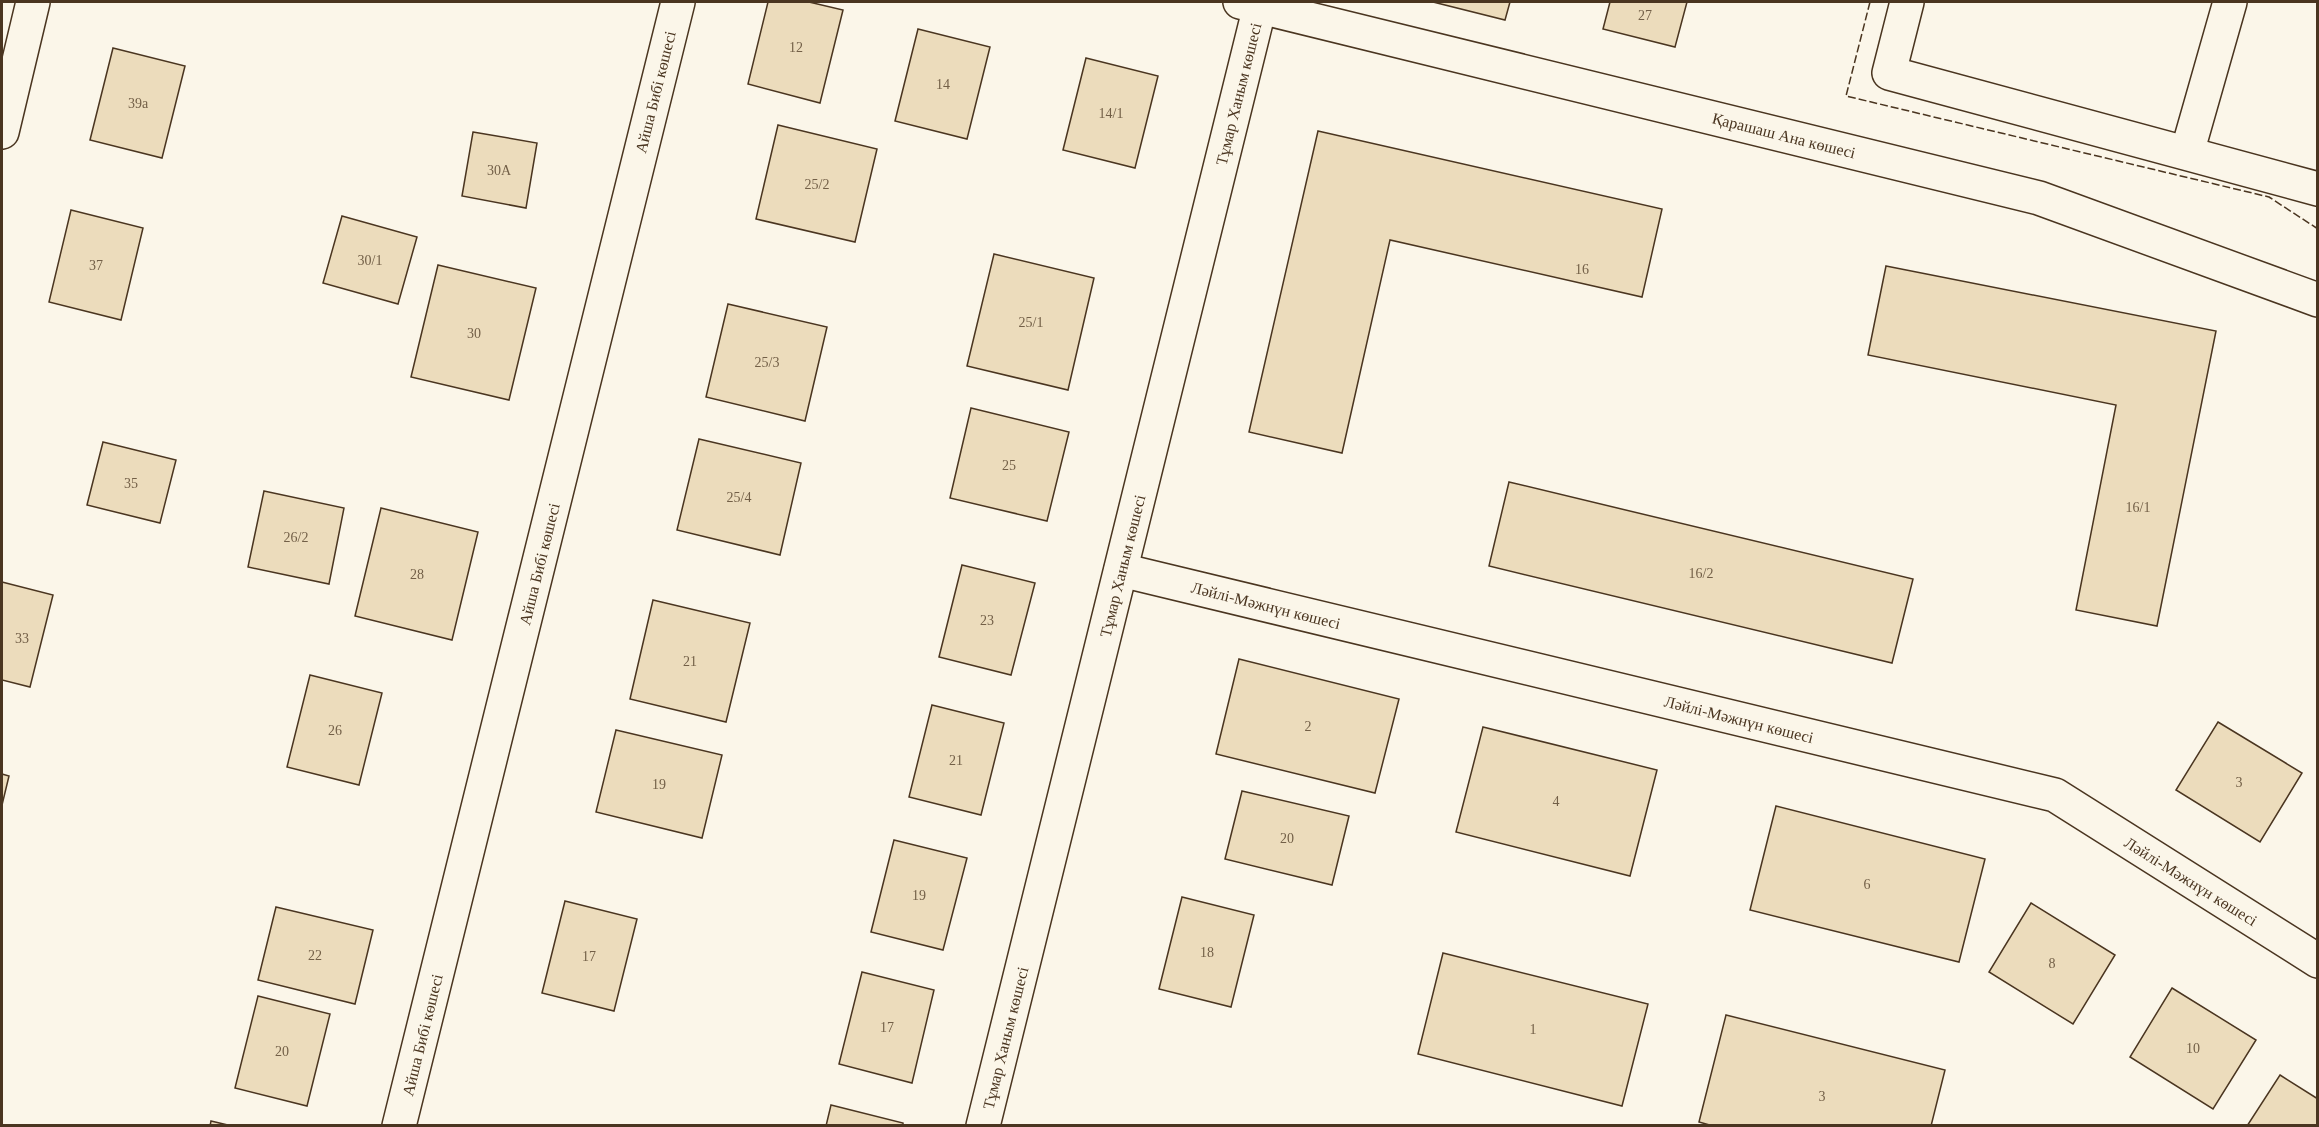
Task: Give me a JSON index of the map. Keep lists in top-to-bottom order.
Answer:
{
  "streets": {
    "street": [
      "Айша Бибі көшесі",
      "Тұмар Ханым көшесі",
      "Қарашаш Ана көшесі",
      "Ләйлі-Мәжнүн көшесі"
    ]
  },
  "crossings": [
    ["Тұмар Ханым көшесі", "Қарашаш Ана көшесі"],
    ["Тұмар Ханым көшесі", "Ләйлі-Мәжнүн көшесі"]
  ],
  "house_numbers": [
    "27",
    "12",
    "14",
    "39а",
    "14/1",
    "30А",
    "25/2",
    "30/1",
    "37",
    "16",
    "25/1",
    "30",
    "25/3",
    "25",
    "35",
    "25/4",
    "16/1",
    "26/2",
    "16/2",
    "28",
    "23",
    "33",
    "21",
    "2",
    "26",
    "21",
    "3",
    "19",
    "4",
    "20",
    "6",
    "19",
    "18",
    "22",
    "17",
    "8",
    "17",
    "1",
    "10",
    "20",
    "3"
  ]
}
